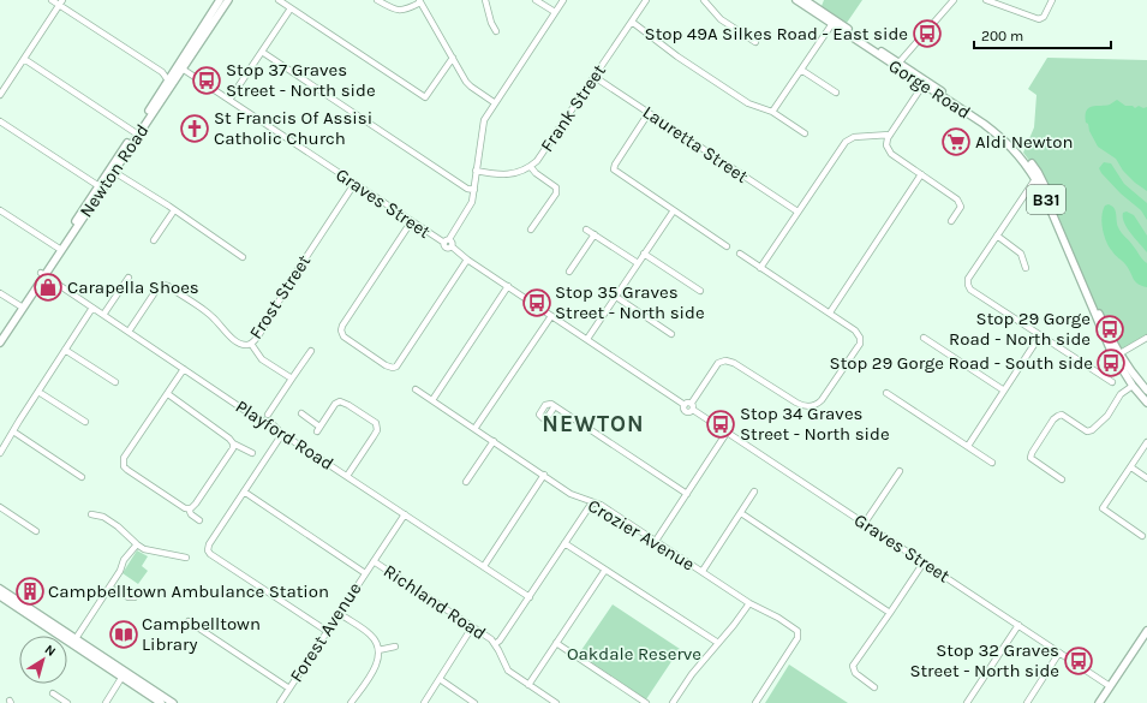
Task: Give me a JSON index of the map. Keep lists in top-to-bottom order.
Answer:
{
  "streets": {
    "main road": ["Gorge Road", "Newton Road", "B31"],
    "street": [
      "Frank Street",
      "Lauretta Street",
      "Graves Street",
      "Frost Street",
      "Playford Road",
      "Crozier Avenue",
      "Richland Road",
      "Forest Avenue"
    ]
  },
  "crossings": [
    ["Frank Street", "Lauretta Street"],
    ["Newton Road", "Graves Street"],
    ["Newton Road", "Playford Road"],
    ["Graves Street", "Frost Street"],
    ["Frost Street", "Playford Road"],
    ["Playford Road", "Forest Avenue"],
    ["Richland Road", "Forest Avenue"]
  ],
  "districts": ["NEWTON"],
  "parks": ["Oakdale Reserve"],
  "places": {
    "bus stop": [
      "Stop 49A Silkes Road - East side",
      "Stop 37 Graves Street - North side",
      "Stop 35 Graves Street - North side",
      "Stop 29 Gorge Road - North side",
      "Stop 29 Gorge Road - South side",
      "Stop 34 Graves Street - North side",
      "Stop 32 Graves Street - North side"
    ],
    "church": ["St Francis Of Assisi Catholic Church"],
    "supermarket": ["Aldi Newton"],
    "shop": ["Carapella Shoes"],
    "building": ["Campbelltown Ambulance Station"],
    "library": ["Campbelltown Library"]
  },
  "scale_bar": "200 m",
  "north": "top right"
}
